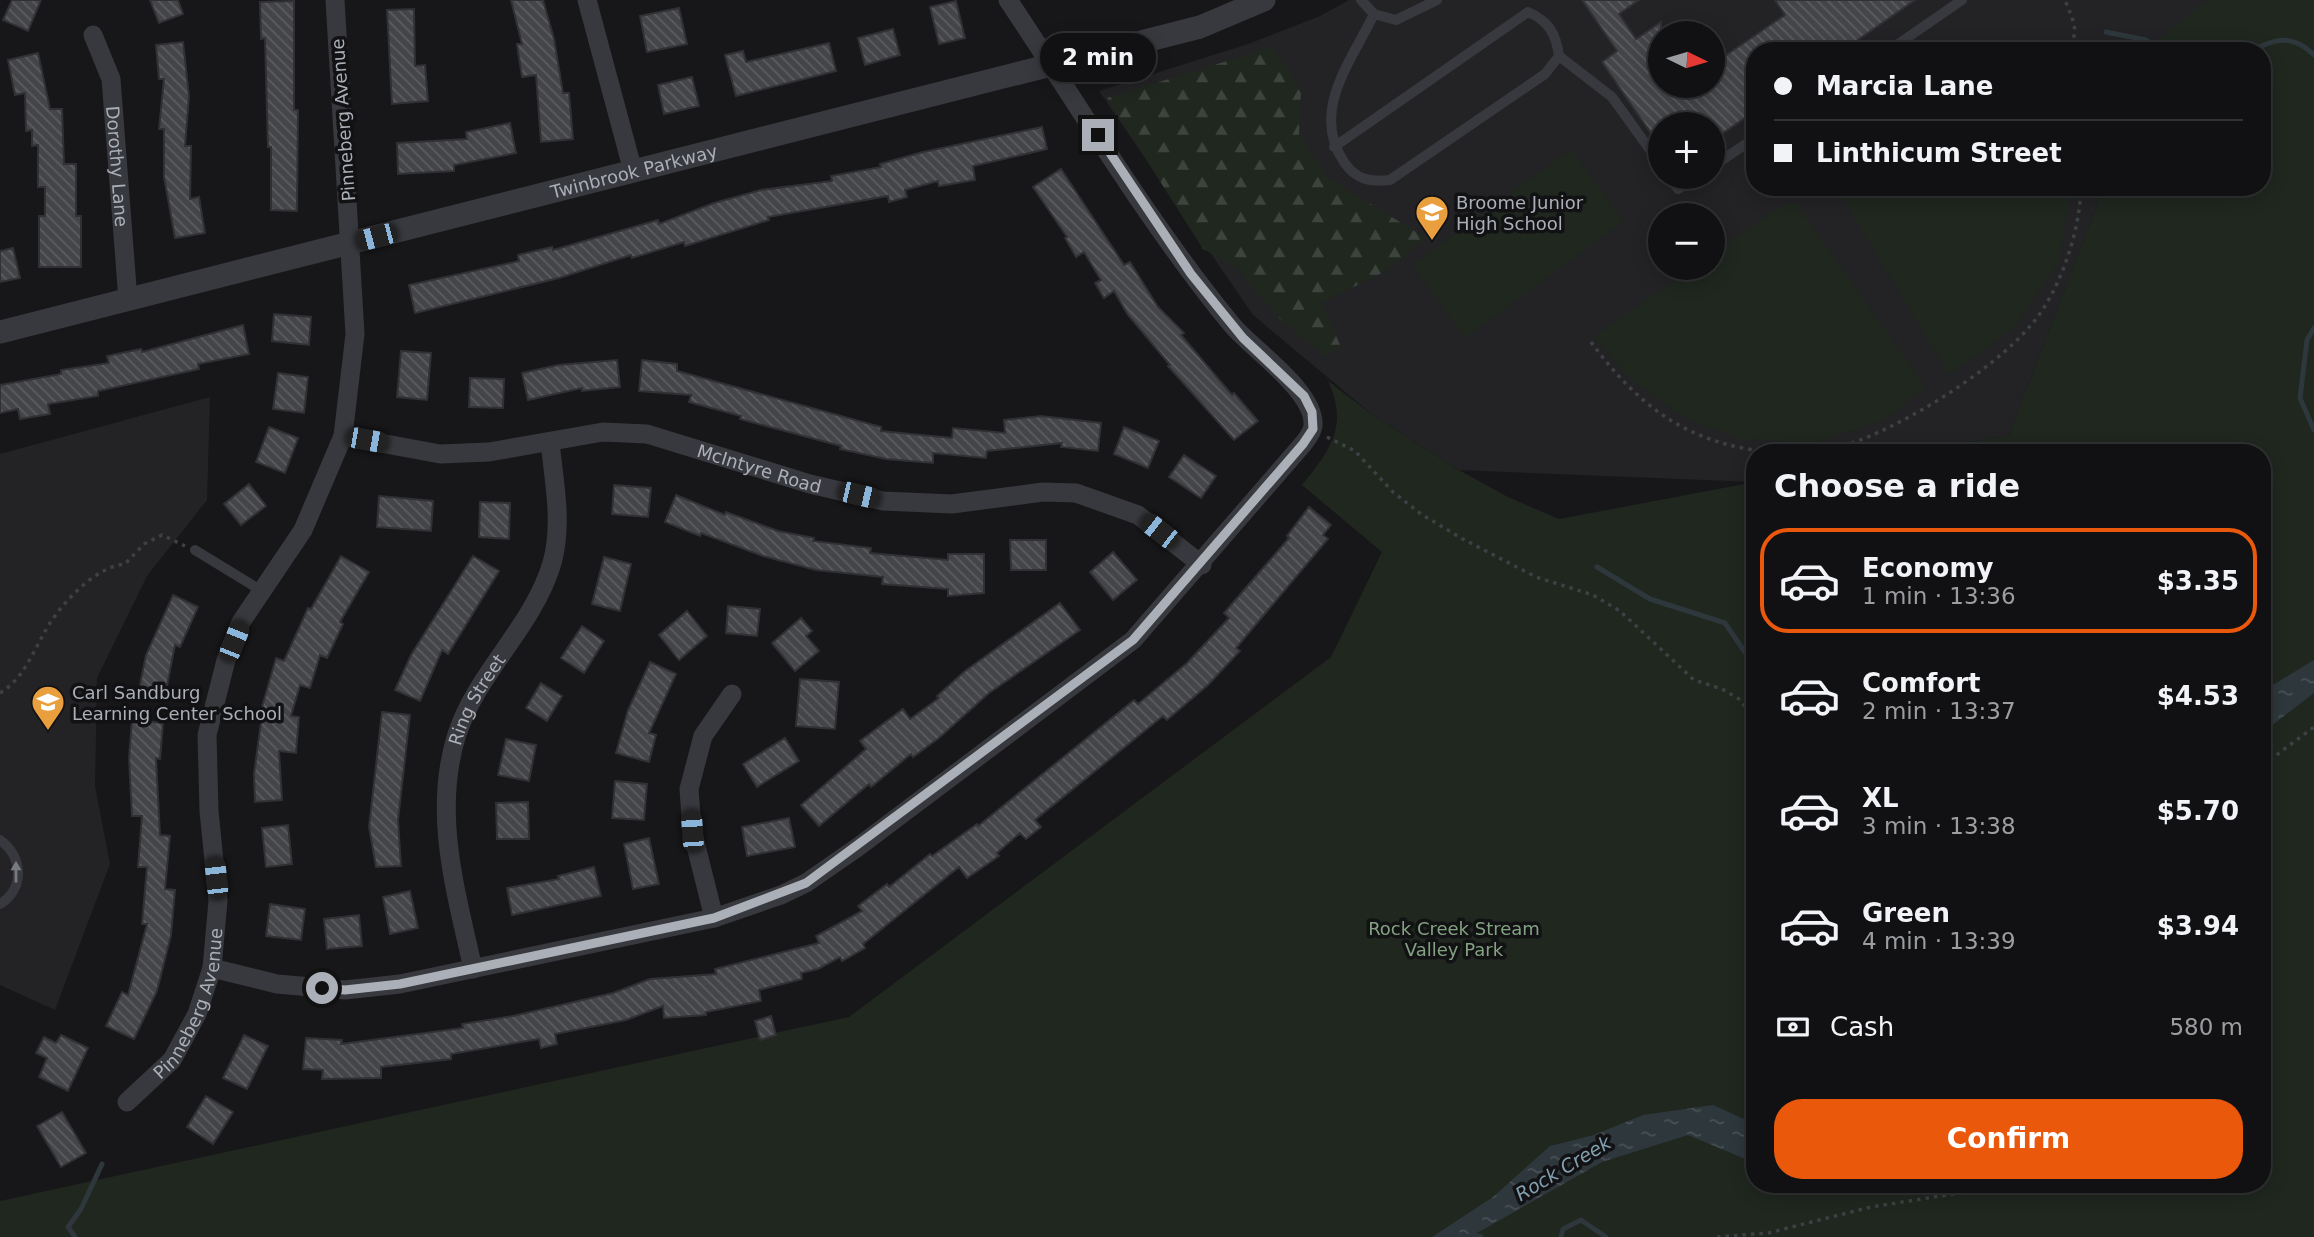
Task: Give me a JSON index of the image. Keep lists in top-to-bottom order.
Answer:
{
  "streets": {
    "street": [
      "Pinneberg Avenue",
      "Dorothy Lane",
      "Twinbrook Parkway",
      "McIntyre Road",
      "Ring Street"
    ]
  },
  "crossings": [
    ["Pinneberg Avenue", "Twinbrook Parkway"],
    ["Pinneberg Avenue", "McIntyre Road"],
    ["Dorothy Lane", "Twinbrook Parkway"],
    ["McIntyre Road", "Ring Street"]
  ],
  "water": ["Rock Creek"],
  "parks": ["Rock Creek Stream Valley Park"],
  "places": {
    "school or university": ["Broome Junior High School", "Carl Sandburg Learning Center School"]
  },
  "north": "right",
  "page": {
    "map_buttons": ["+", "−"],
    "bubble": "2 min",
    "banner": ["Marcia Lane", "Linthicum Street"],
    "heading": "Choose a ride",
    "list": [
      {
        "name": "Economy",
        "note": "1 min · 13:36",
        "value": "$3.35"
      },
      {
        "name": "Comfort",
        "note": "2 min · 13:37",
        "value": "$4.53"
      },
      {
        "name": "XL",
        "note": "3 min · 13:38",
        "value": "$5.70"
      },
      {
        "name": "Green",
        "note": "4 min · 13:39",
        "value": "$3.94"
      }
    ],
    "pay": ["Cash", "580 m"],
    "buttons": "Confirm"
  }
}
